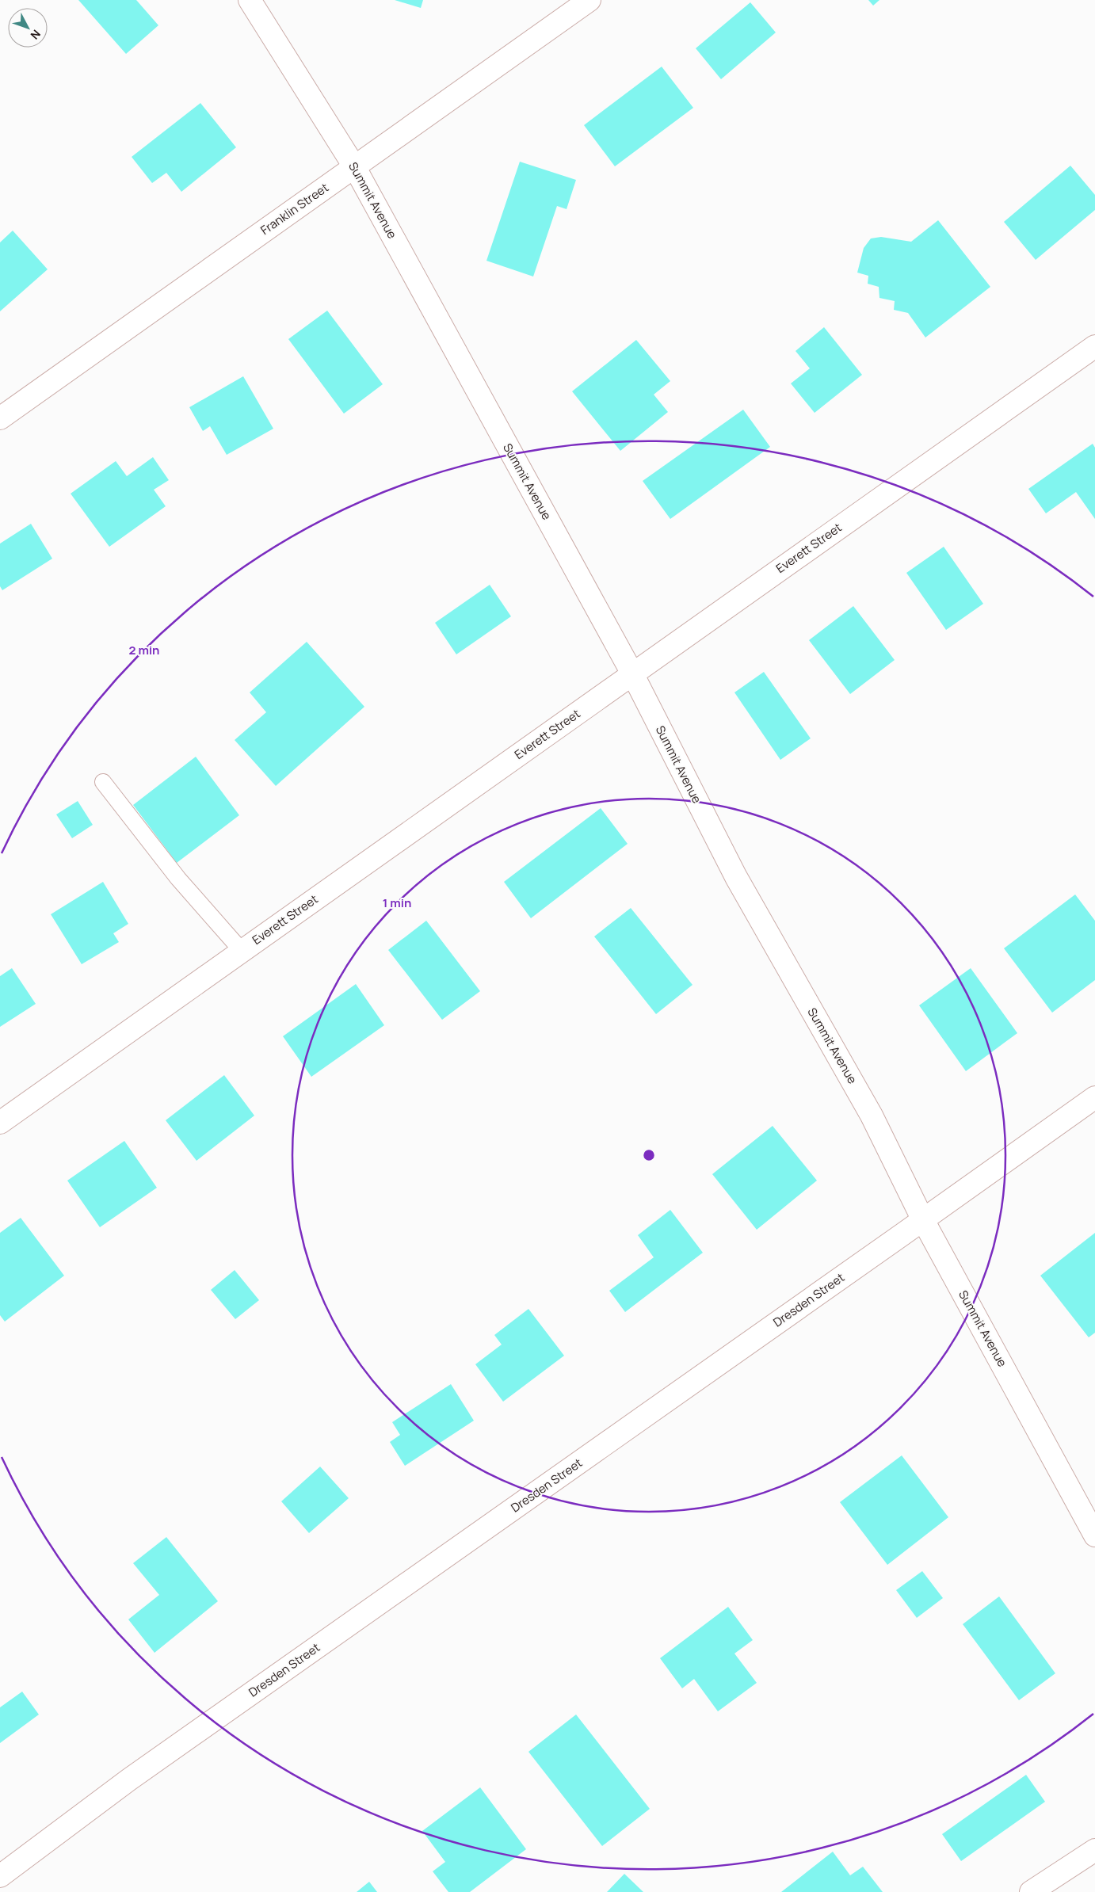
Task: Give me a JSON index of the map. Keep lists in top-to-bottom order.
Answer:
{
  "streets": {
    "street": [
      "Summit Avenue",
      "Franklin Street",
      "Everett Street",
      "Dresden Street"
    ]
  },
  "crossings": [
    ["Summit Avenue", "Franklin Street"],
    ["Summit Avenue", "Everett Street"],
    ["Summit Avenue", "Dresden Street"]
  ],
  "north": "bottom right",
  "rings": ["2 min", "1 min"]
}
